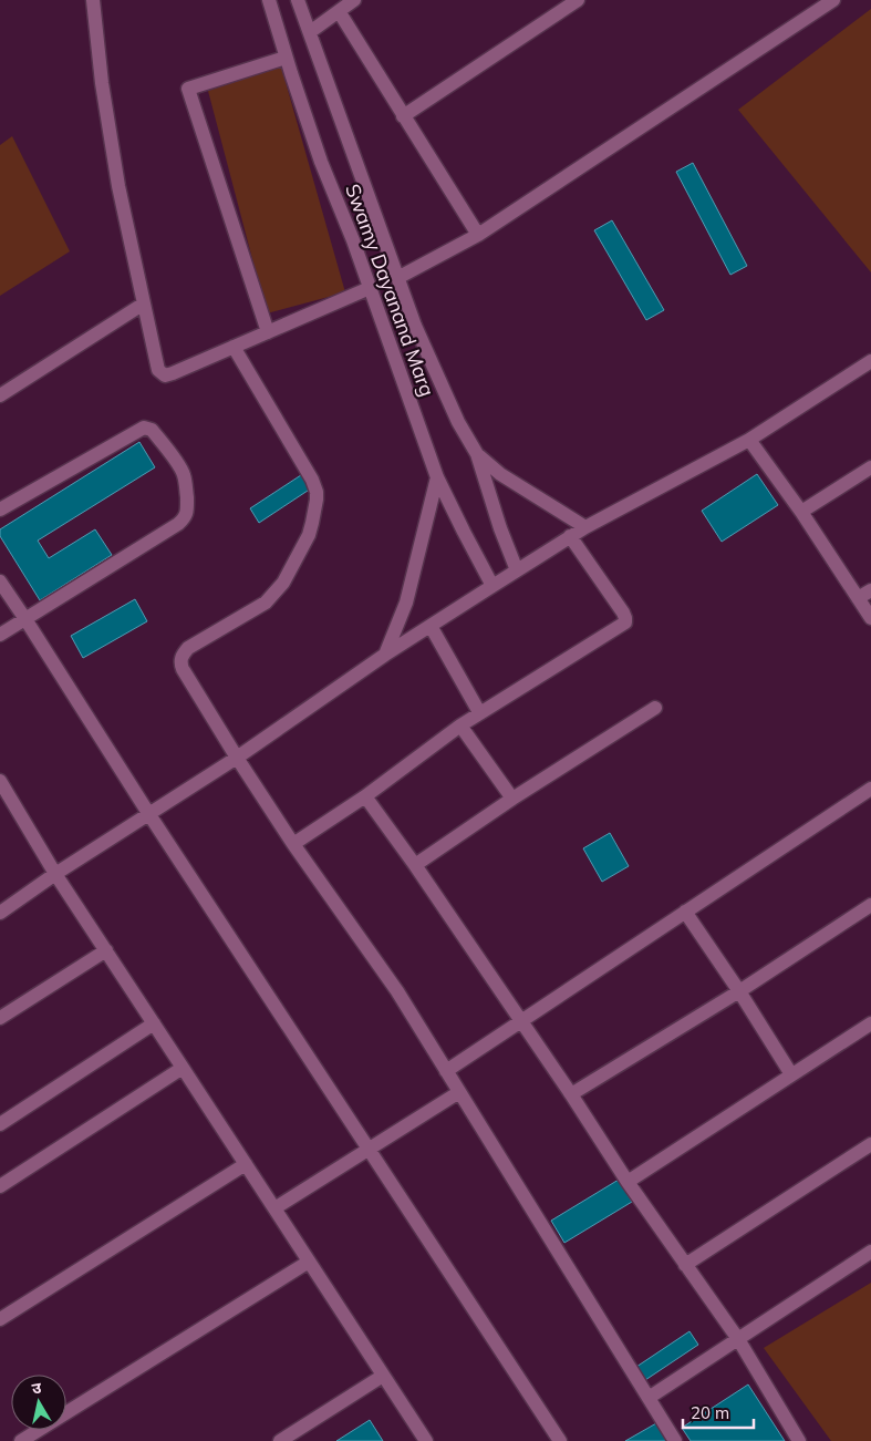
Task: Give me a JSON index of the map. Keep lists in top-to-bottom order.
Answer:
{
  "streets": {
    "street": ["Swamy Dayanand Marg"]
  },
  "scale_bar": "20 m",
  "north": "top"
}
